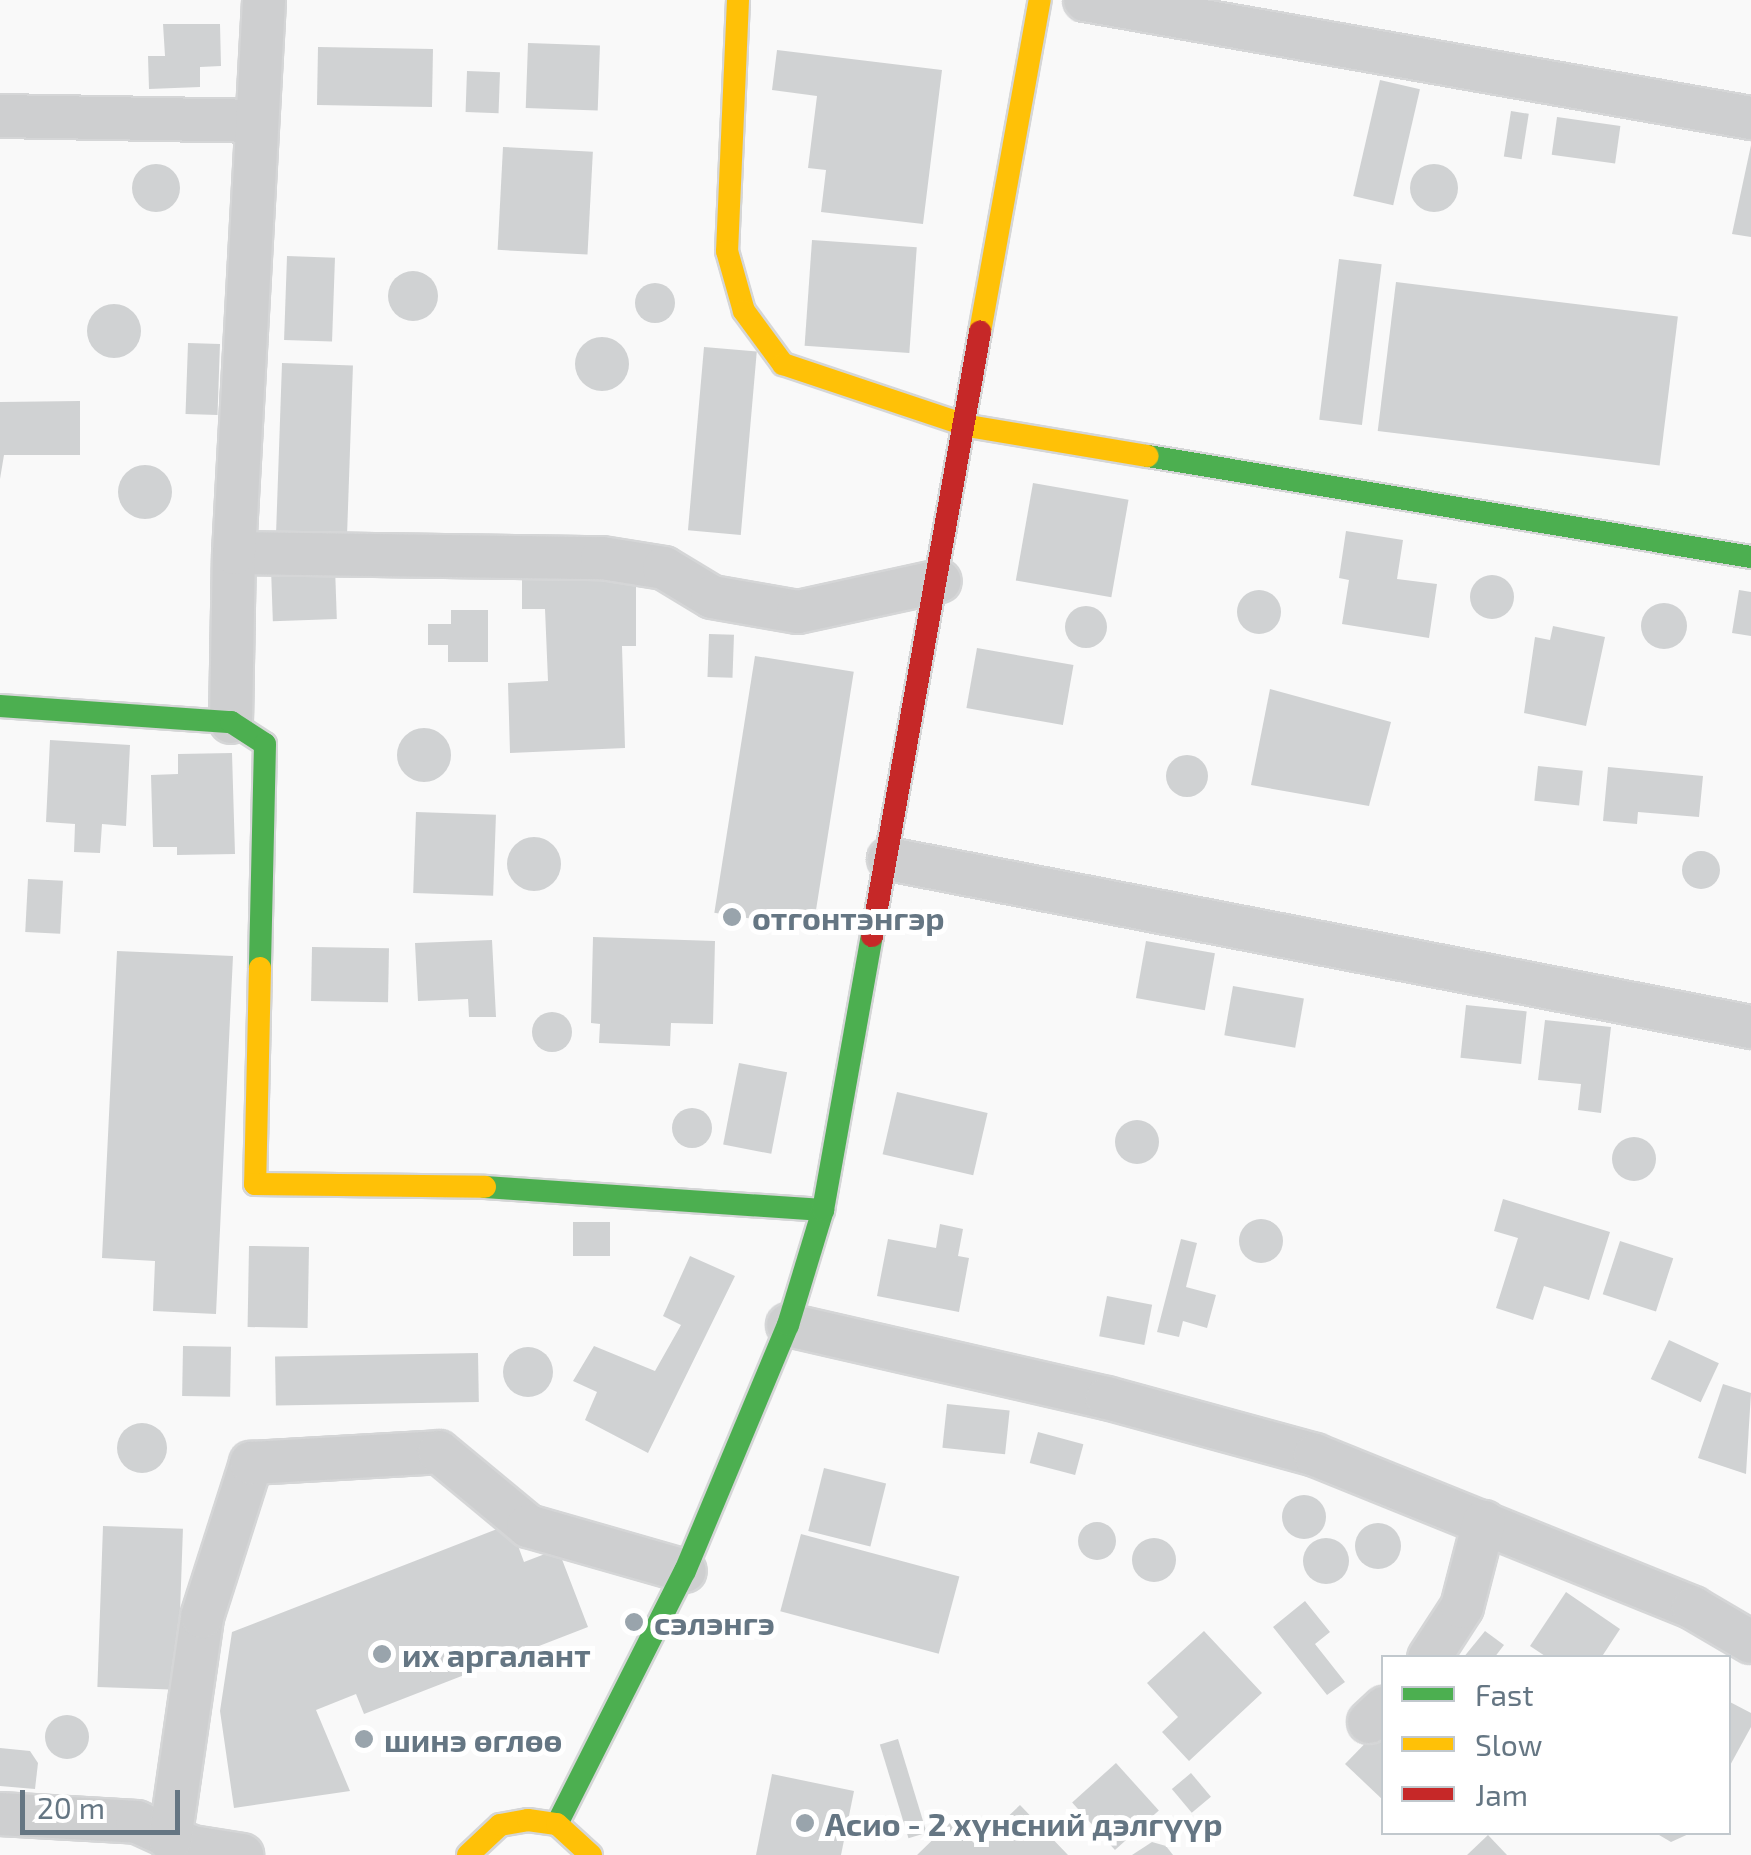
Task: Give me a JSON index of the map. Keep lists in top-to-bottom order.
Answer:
{
  "places": [
    "отгонтэнгэр",
    "сэлэнгэ",
    "их аргалант",
    "шинэ өглөө",
    "Асио - 2 хүнсний дэлгүүр"
  ],
  "legend": ["Fast", "Slow", "Jam"],
  "scale_bar": "20 m"
}
